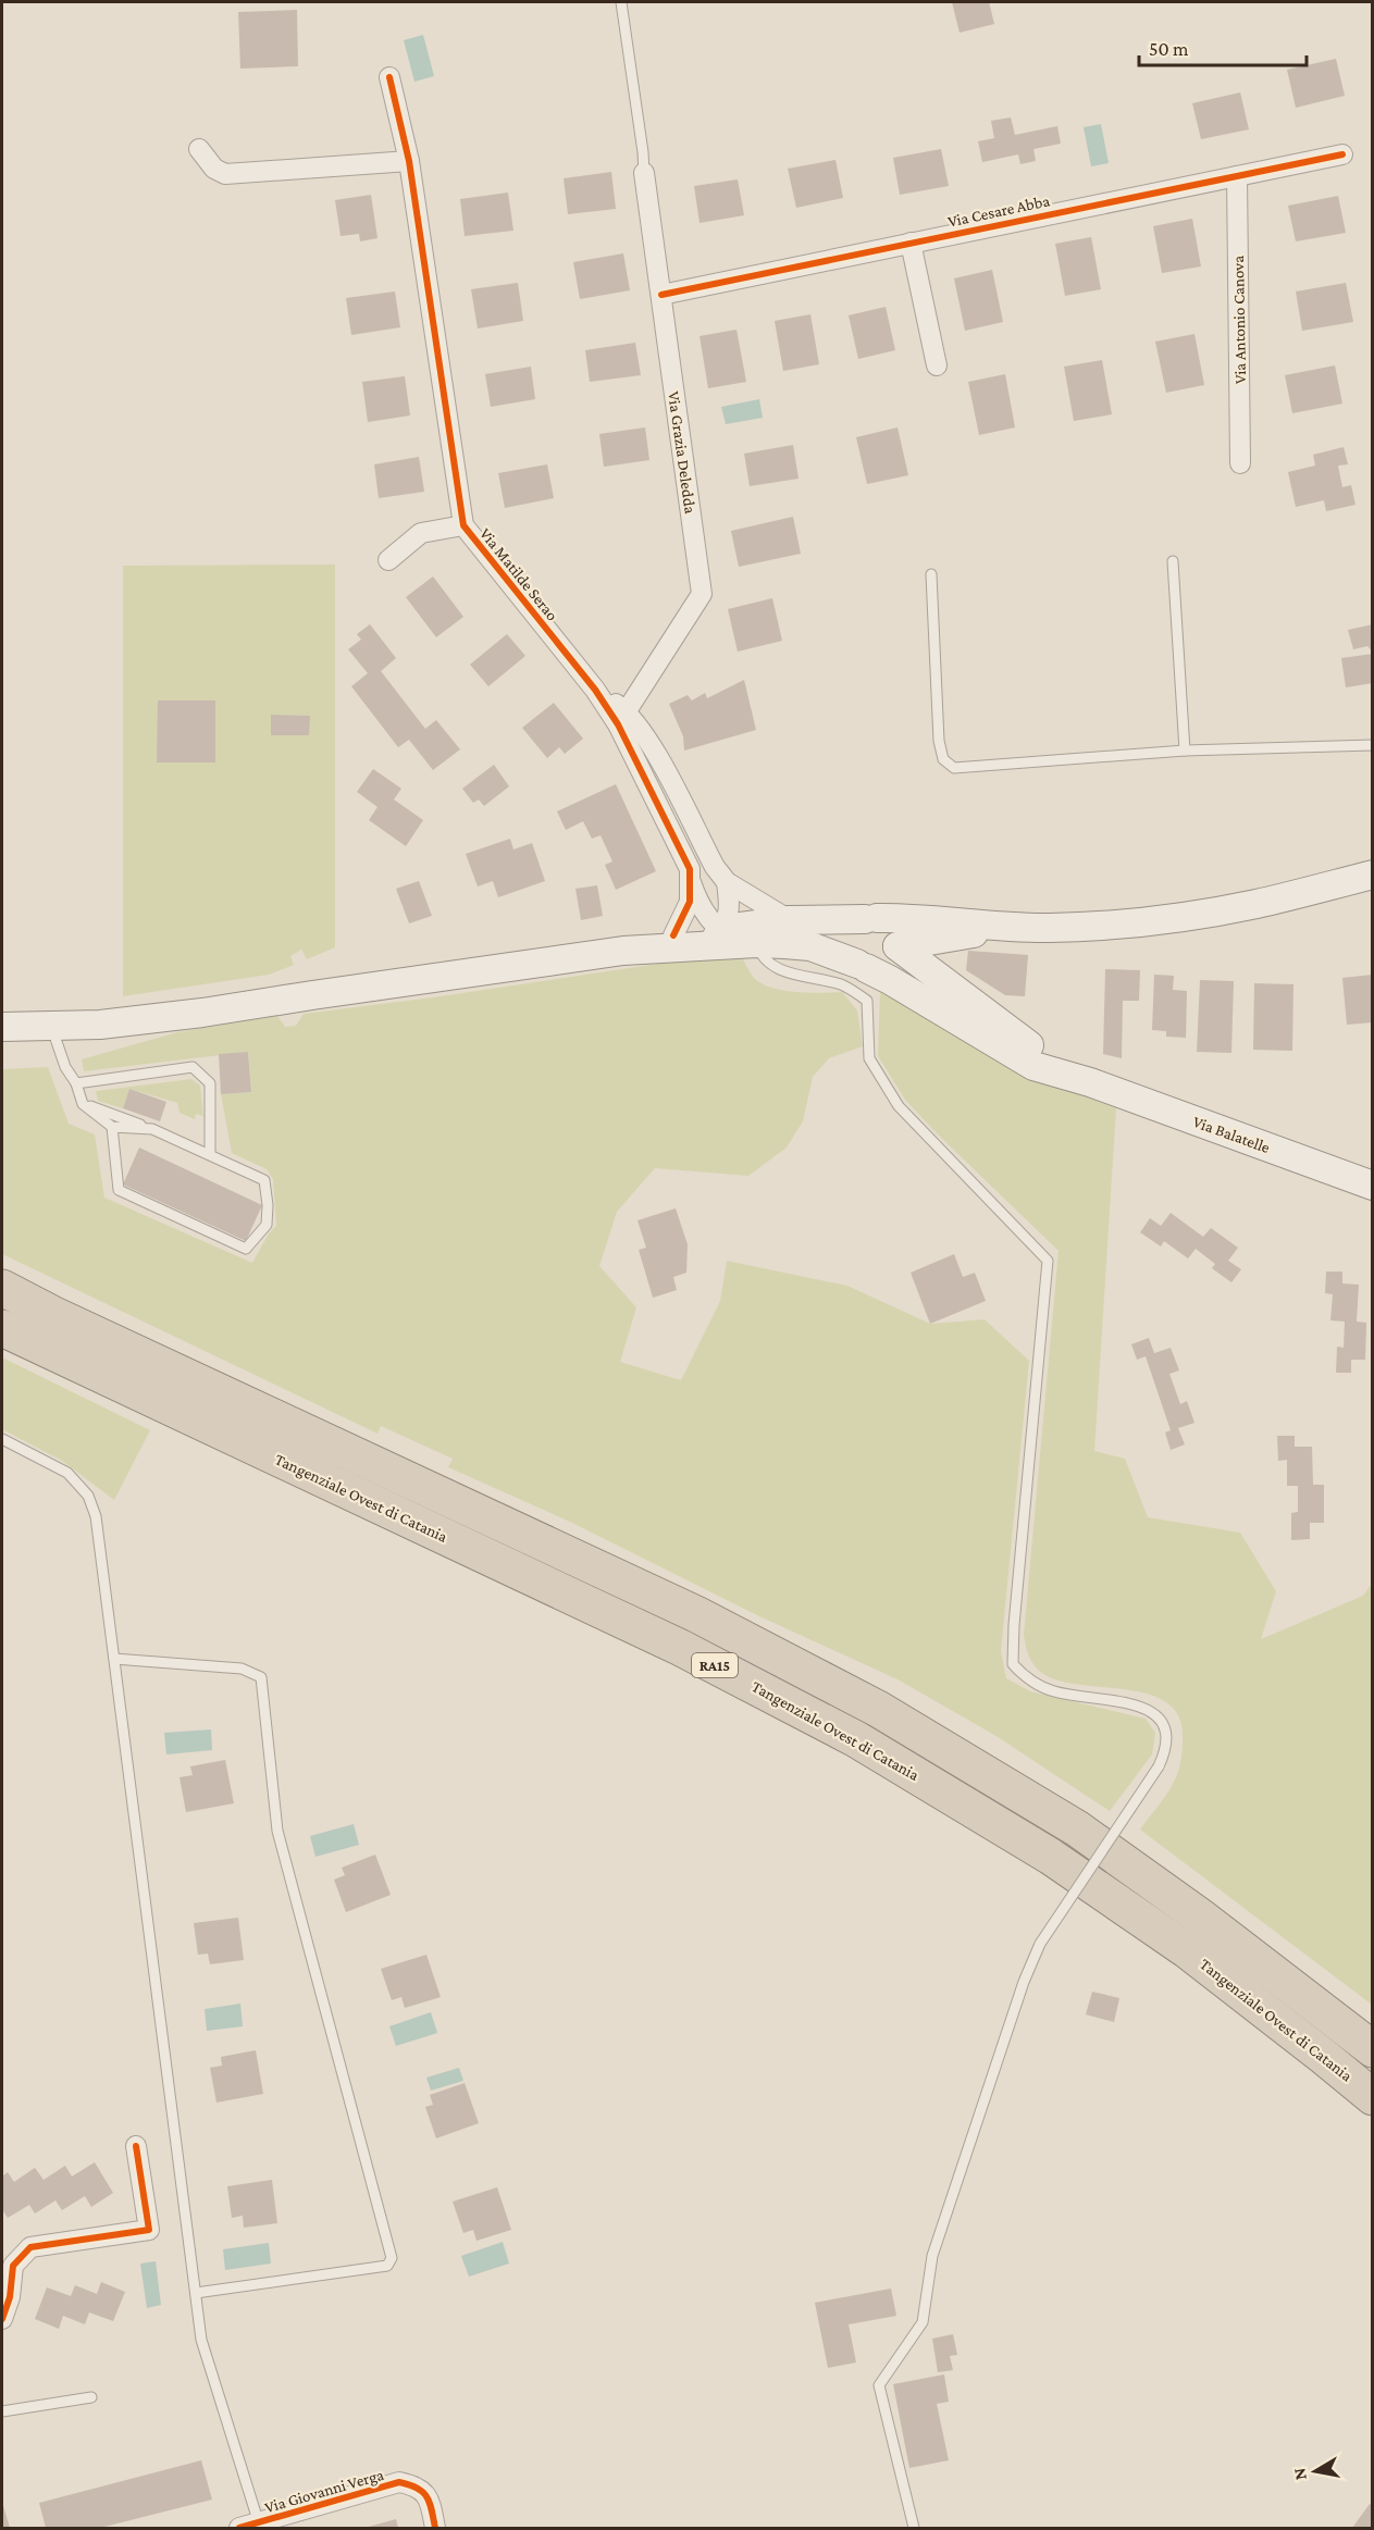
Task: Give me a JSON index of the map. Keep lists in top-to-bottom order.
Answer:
{
  "streets": {
    "highway": ["Tangenziale Ovest di Catania", "RA15"],
    "main road": ["Via Balatelle"],
    "street": [
      "Via Cesare Abba",
      "Via Antonio Canova",
      "Via Grazia Deledda",
      "Via Matilde Serao",
      "Via Giovanni Verga"
    ]
  },
  "crossings": [
    ["Via Cesare Abba", "Via Antonio Canova"],
    ["Via Cesare Abba", "Via Grazia Deledda"],
    ["Via Grazia Deledda", "Via Matilde Serao"]
  ],
  "scale_bar": "50 m",
  "north": "left"
}
